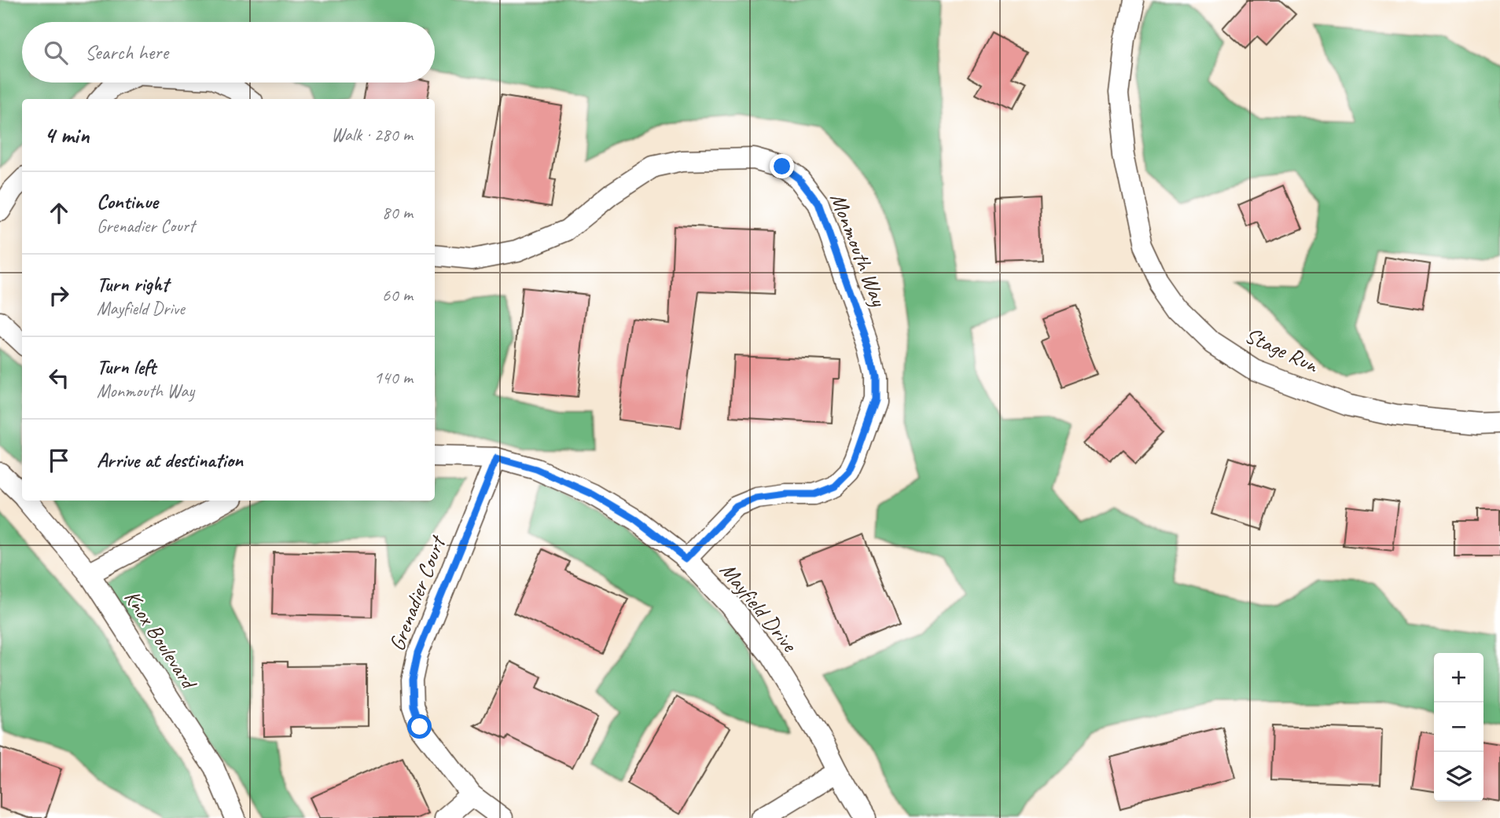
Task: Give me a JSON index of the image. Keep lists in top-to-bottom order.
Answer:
{
  "streets": {
    "street": [
      "Monmouth Way",
      "Stage Run",
      "Grenadier Court",
      "Mayfield Drive",
      "Knox Boulevard"
    ]
  },
  "crossings": [
    ["Monmouth Way", "Mayfield Drive"],
    ["Grenadier Court", "Mayfield Drive"]
  ],
  "page": {
    "search": "Search here",
    "heading": ["4 min", "Walk · 280 m"],
    "list": [
      ["Continue", "Grenadier Court", "80 m"],
      ["Turn right", "Mayfield Drive", "60 m"],
      ["Turn left", "Monmouth Way", "140 m"],
      "Arrive at destination"
    ],
    "map_buttons": ["+", "−"]
  }
}
